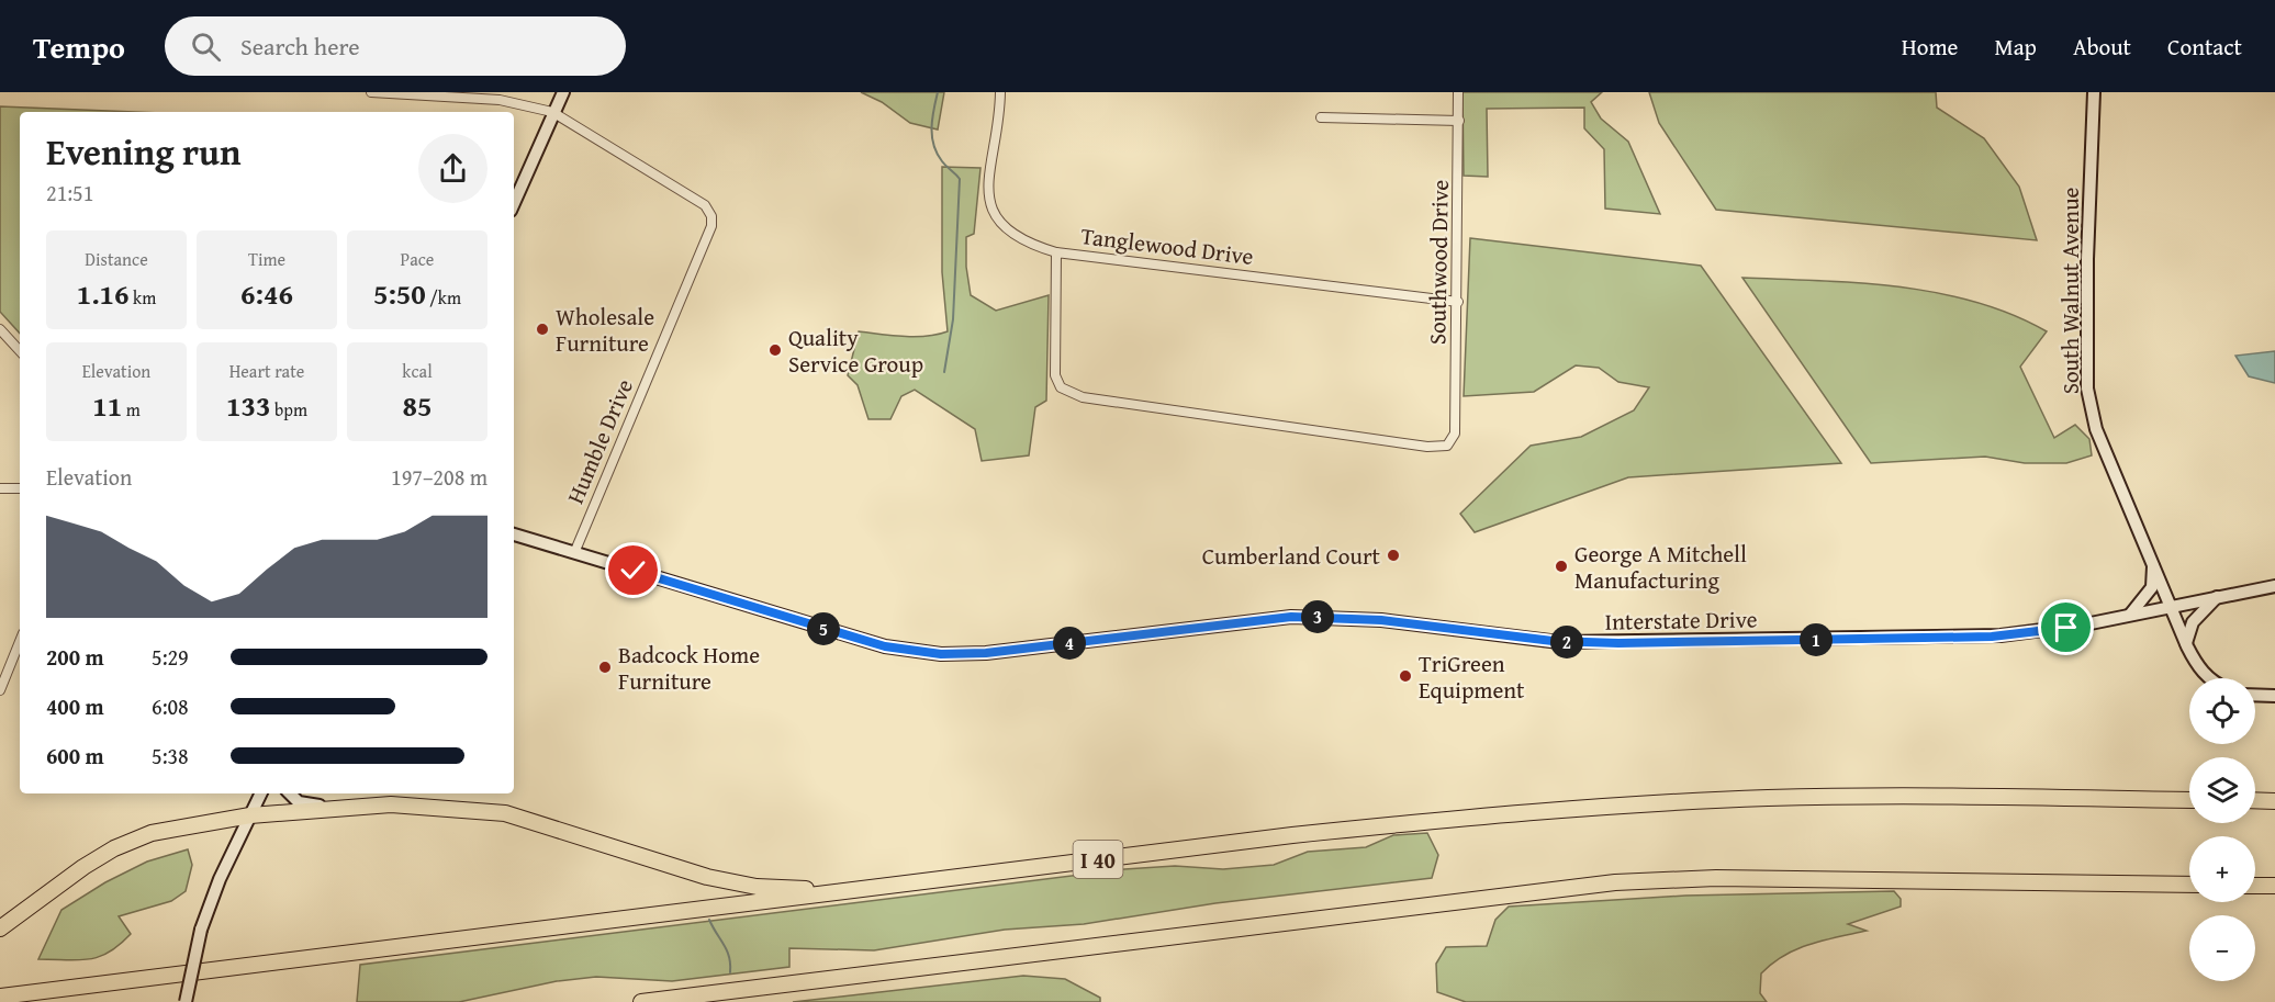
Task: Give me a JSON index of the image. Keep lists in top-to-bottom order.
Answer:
{
  "streets": {
    "highway": ["I 40"],
    "main road": ["South Walnut Avenue", "Interstate Drive"],
    "street": ["Tanglewood Drive", "Southwood Drive", "Humble Drive"]
  },
  "crossings": [
    ["Tanglewood Drive", "Southwood Drive"],
    ["South Walnut Avenue", "Interstate Drive"],
    ["Humble Drive", "Interstate Drive"]
  ],
  "places": [
    "Wholesale Furniture",
    "Quality Service Group",
    "Cumberland Court",
    "George A Mitchell Manufacturing",
    "Badcock Home Furniture",
    "TriGreen Equipment"
  ],
  "page": {
    "header": "Tempo",
    "search": "Search here",
    "nav": [
      "Home",
      "Map",
      "About",
      "Contact"
    ],
    "heading": ["Evening run", "21:51"],
    "stats": [
      ["Distance", "1.16 km"],
      ["Time", "6:46"],
      ["Pace", "5:50 /km"],
      ["Elevation", "11 m"],
      ["Heart rate", "133 bpm"],
      ["kcal", "85"]
    ],
    "chart": ["Elevation", "197–208 m"],
    "pins": [
      "3",
      "5",
      "1",
      "2",
      "4"
    ],
    "list": [
      {
        "name": "200 m",
        "note": "5:29"
      },
      {
        "name": "400 m",
        "note": "6:08"
      },
      {
        "name": "600 m",
        "note": "5:38"
      }
    ],
    "map_buttons": ["+", "−"]
  }
}
